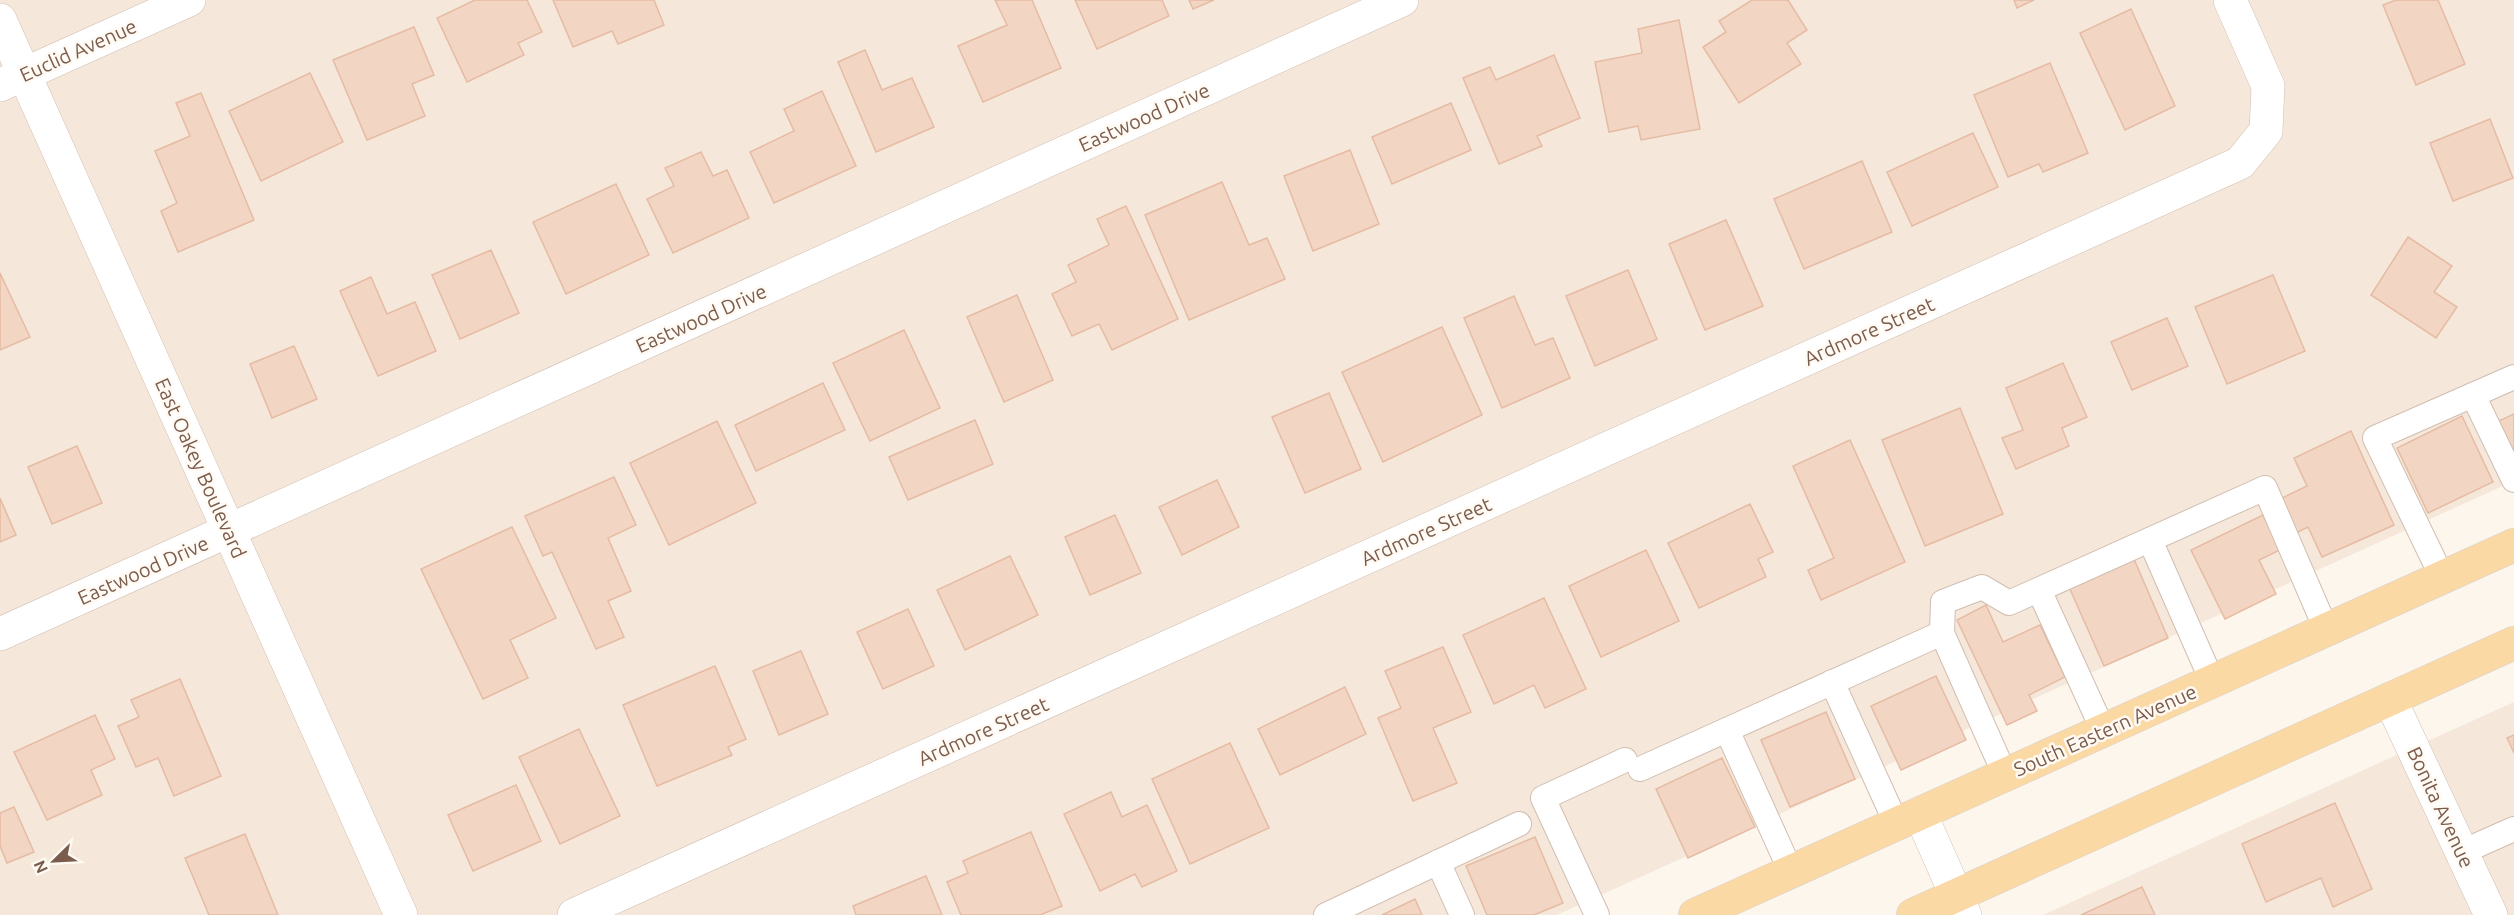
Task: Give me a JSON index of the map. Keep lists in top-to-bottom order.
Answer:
{
  "streets": {
    "main road": ["South Eastern Avenue"],
    "street": [
      "Euclid Avenue",
      "Eastwood Drive",
      "Ardmore Street",
      "East Oakey Boulevard",
      "Bonita Avenue"
    ]
  },
  "crossings": [
    ["Euclid Avenue", "East Oakey Boulevard"],
    ["Eastwood Drive", "East Oakey Boulevard"]
  ],
  "north": "bottom left"
}
